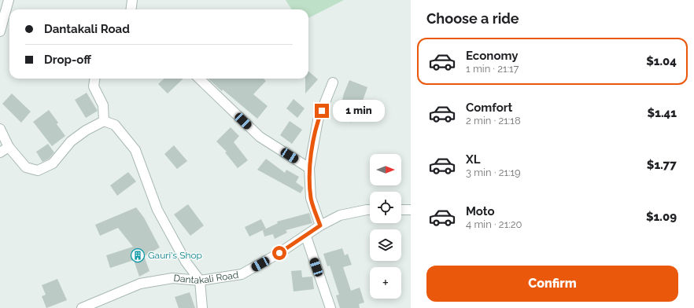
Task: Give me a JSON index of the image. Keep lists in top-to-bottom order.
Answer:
{
  "streets": {
    "street": ["Dantakali Road"]
  },
  "places": {
    "building": ["Gauri's Shop"]
  },
  "north": "right",
  "page": {
    "heading": "Choose a ride",
    "banner": ["Dantakali Road", "Drop-off"],
    "list": [
      {
        "name": "Economy",
        "note": "1 min · 21:17",
        "value": "$1.04"
      },
      {
        "name": "Comfort",
        "note": "2 min · 21:18",
        "value": "$1.41"
      },
      {
        "name": "XL",
        "note": "3 min · 21:19",
        "value": "$1.77"
      },
      {
        "name": "Moto",
        "note": "4 min · 21:20",
        "value": "$1.09"
      }
    ],
    "bubble": "1 min",
    "map_buttons": "+",
    "buttons": "Confirm"
  }
}
